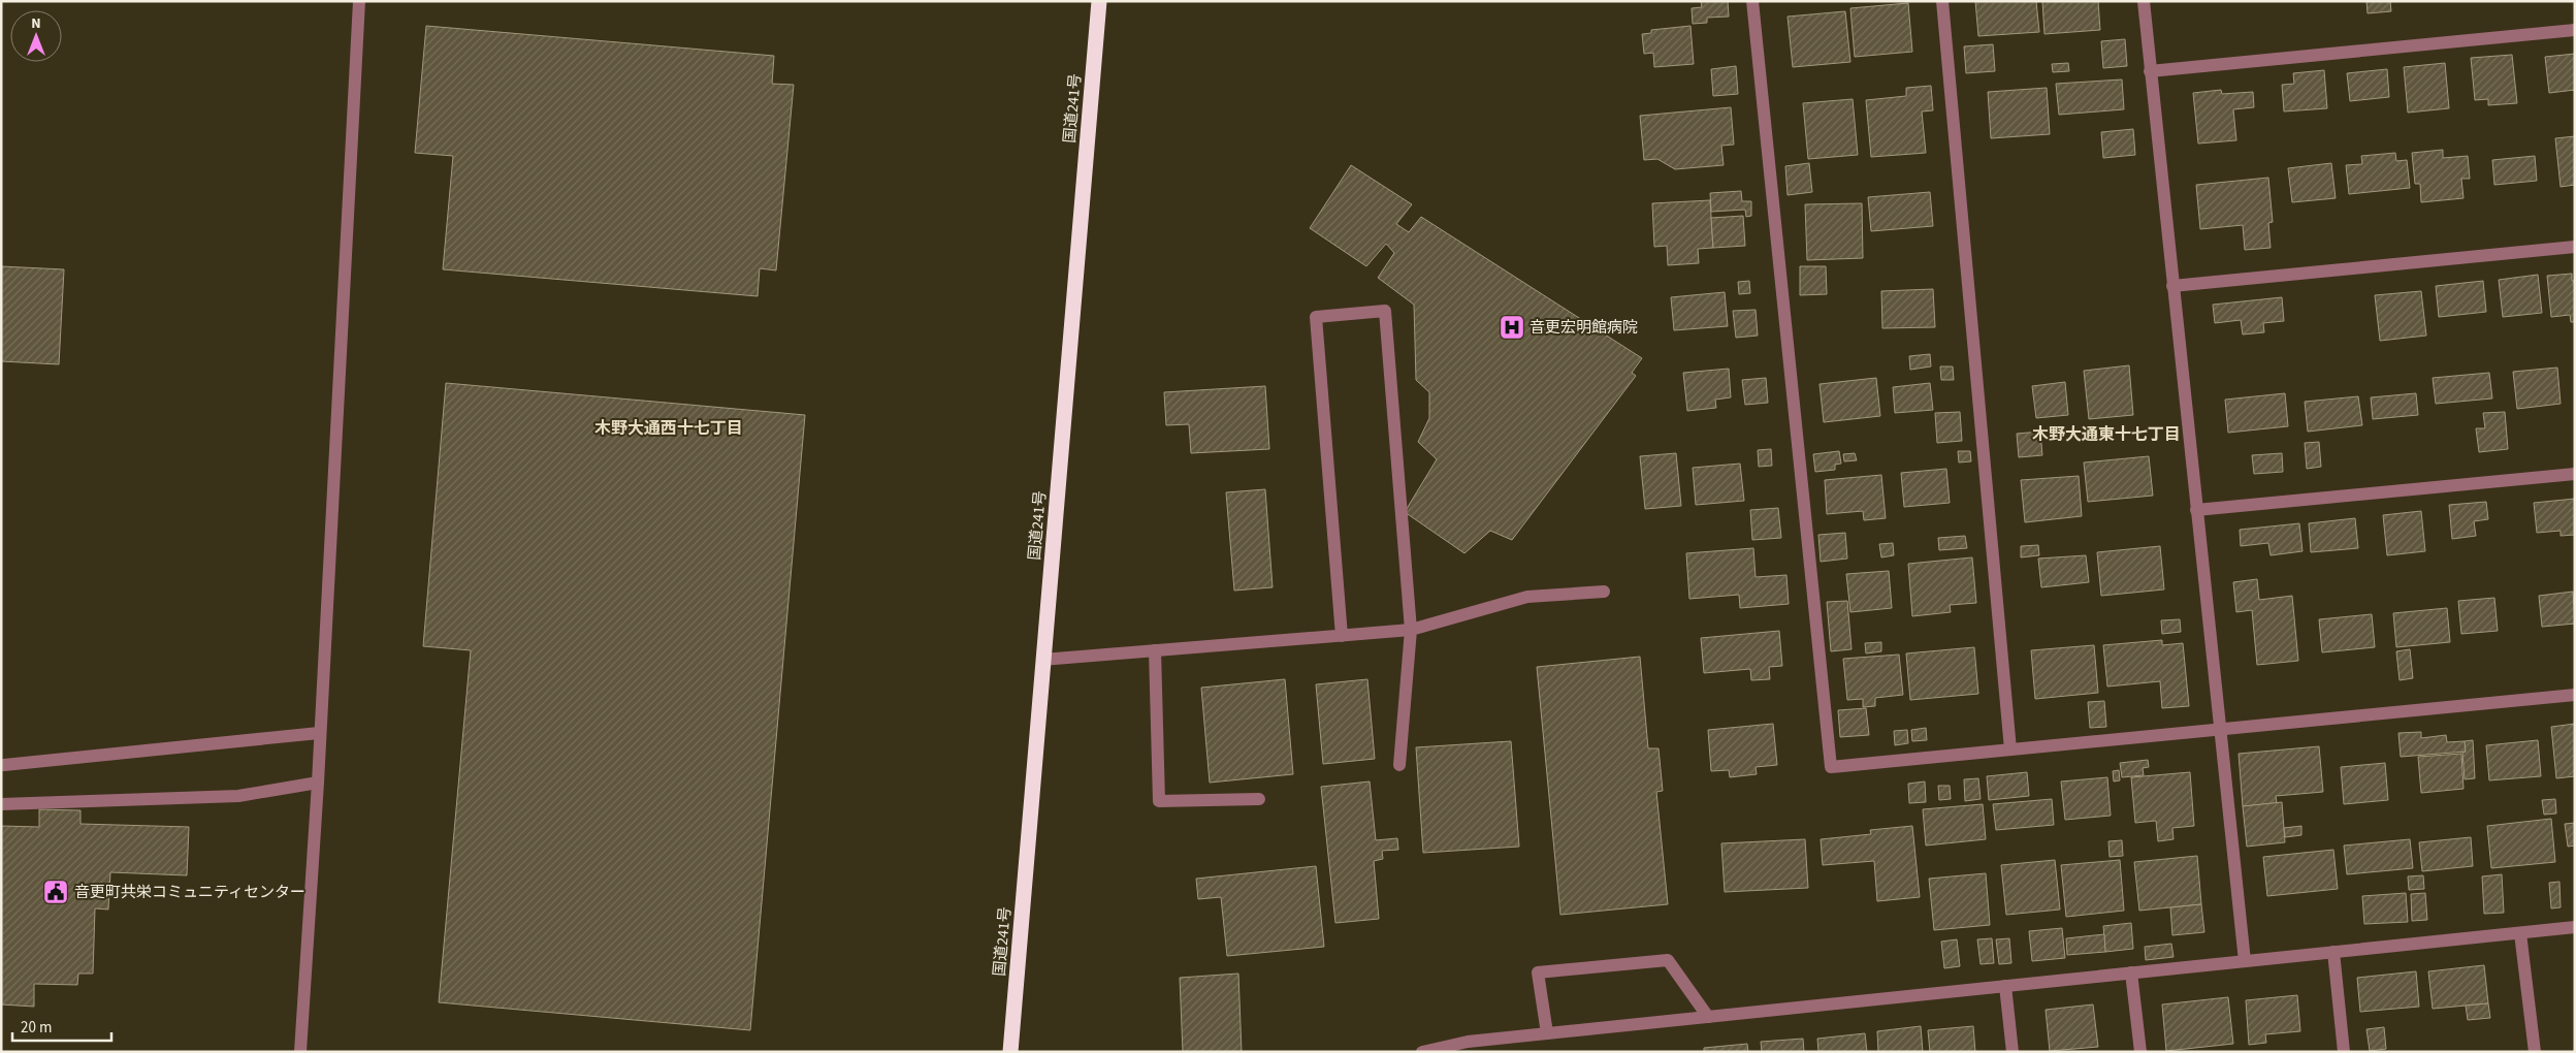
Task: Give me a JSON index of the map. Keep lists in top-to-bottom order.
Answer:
{
  "streets": {
    "highway": ["国道241号"]
  },
  "districts": ["木野大通西十七丁目", "木野大通東十七丁目"],
  "places": {
    "hospital": ["音更宏明館病院"],
    "public building": ["音更町共栄コミュニティセンター"]
  },
  "scale_bar": "20 m",
  "north": "top"
}
